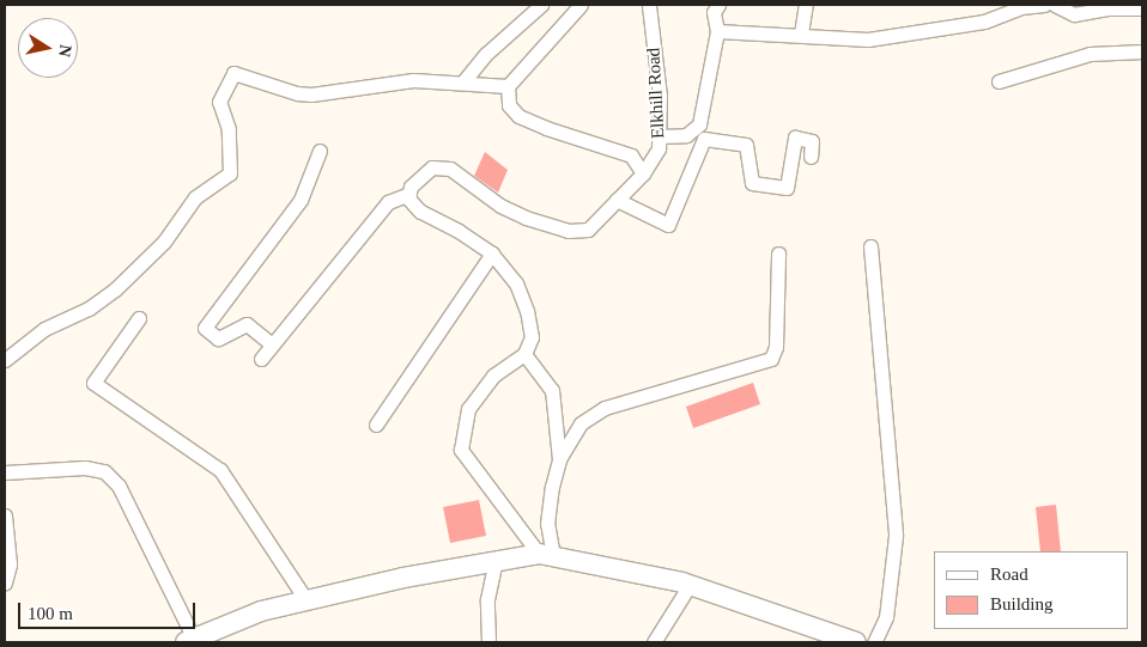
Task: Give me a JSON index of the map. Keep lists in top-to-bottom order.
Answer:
{
  "streets": {
    "street": ["Elkhill Road"]
  },
  "legend": ["Road", "Building"],
  "scale_bar": "100 m",
  "north": "right"
}
